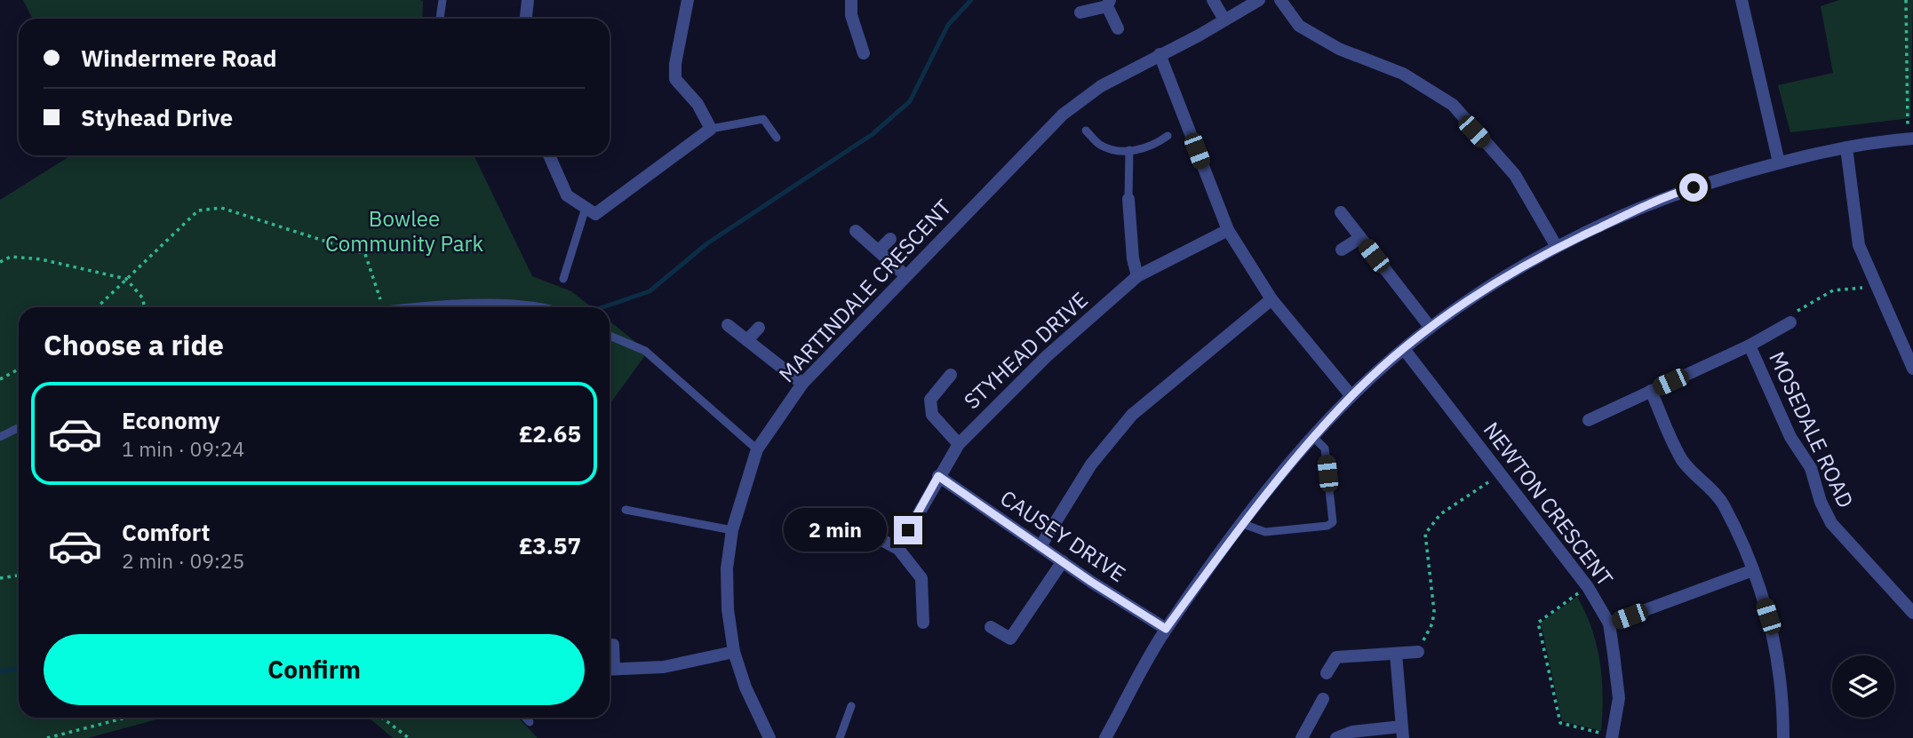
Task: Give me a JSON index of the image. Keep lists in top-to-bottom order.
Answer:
{
  "streets": {
    "street": [
      "MARTINDALE CRESCENT",
      "STYHEAD DRIVE",
      "MOSEDALE ROAD",
      "NEWTON CRESCENT",
      "CAUSEY DRIVE"
    ]
  },
  "crossings": [
    ["STYHEAD DRIVE", "CAUSEY DRIVE"]
  ],
  "parks": ["Bowlee Community Park"],
  "page": {
    "banner": ["Windermere Road", "Styhead Drive"],
    "heading": "Choose a ride",
    "list": [
      {
        "name": "Economy",
        "note": "1 min · 09:24",
        "value": "£2.65"
      },
      {
        "name": "Comfort",
        "note": "2 min · 09:25",
        "value": "£3.57"
      }
    ],
    "bubble": "2 min",
    "buttons": "Confirm"
  }
}
